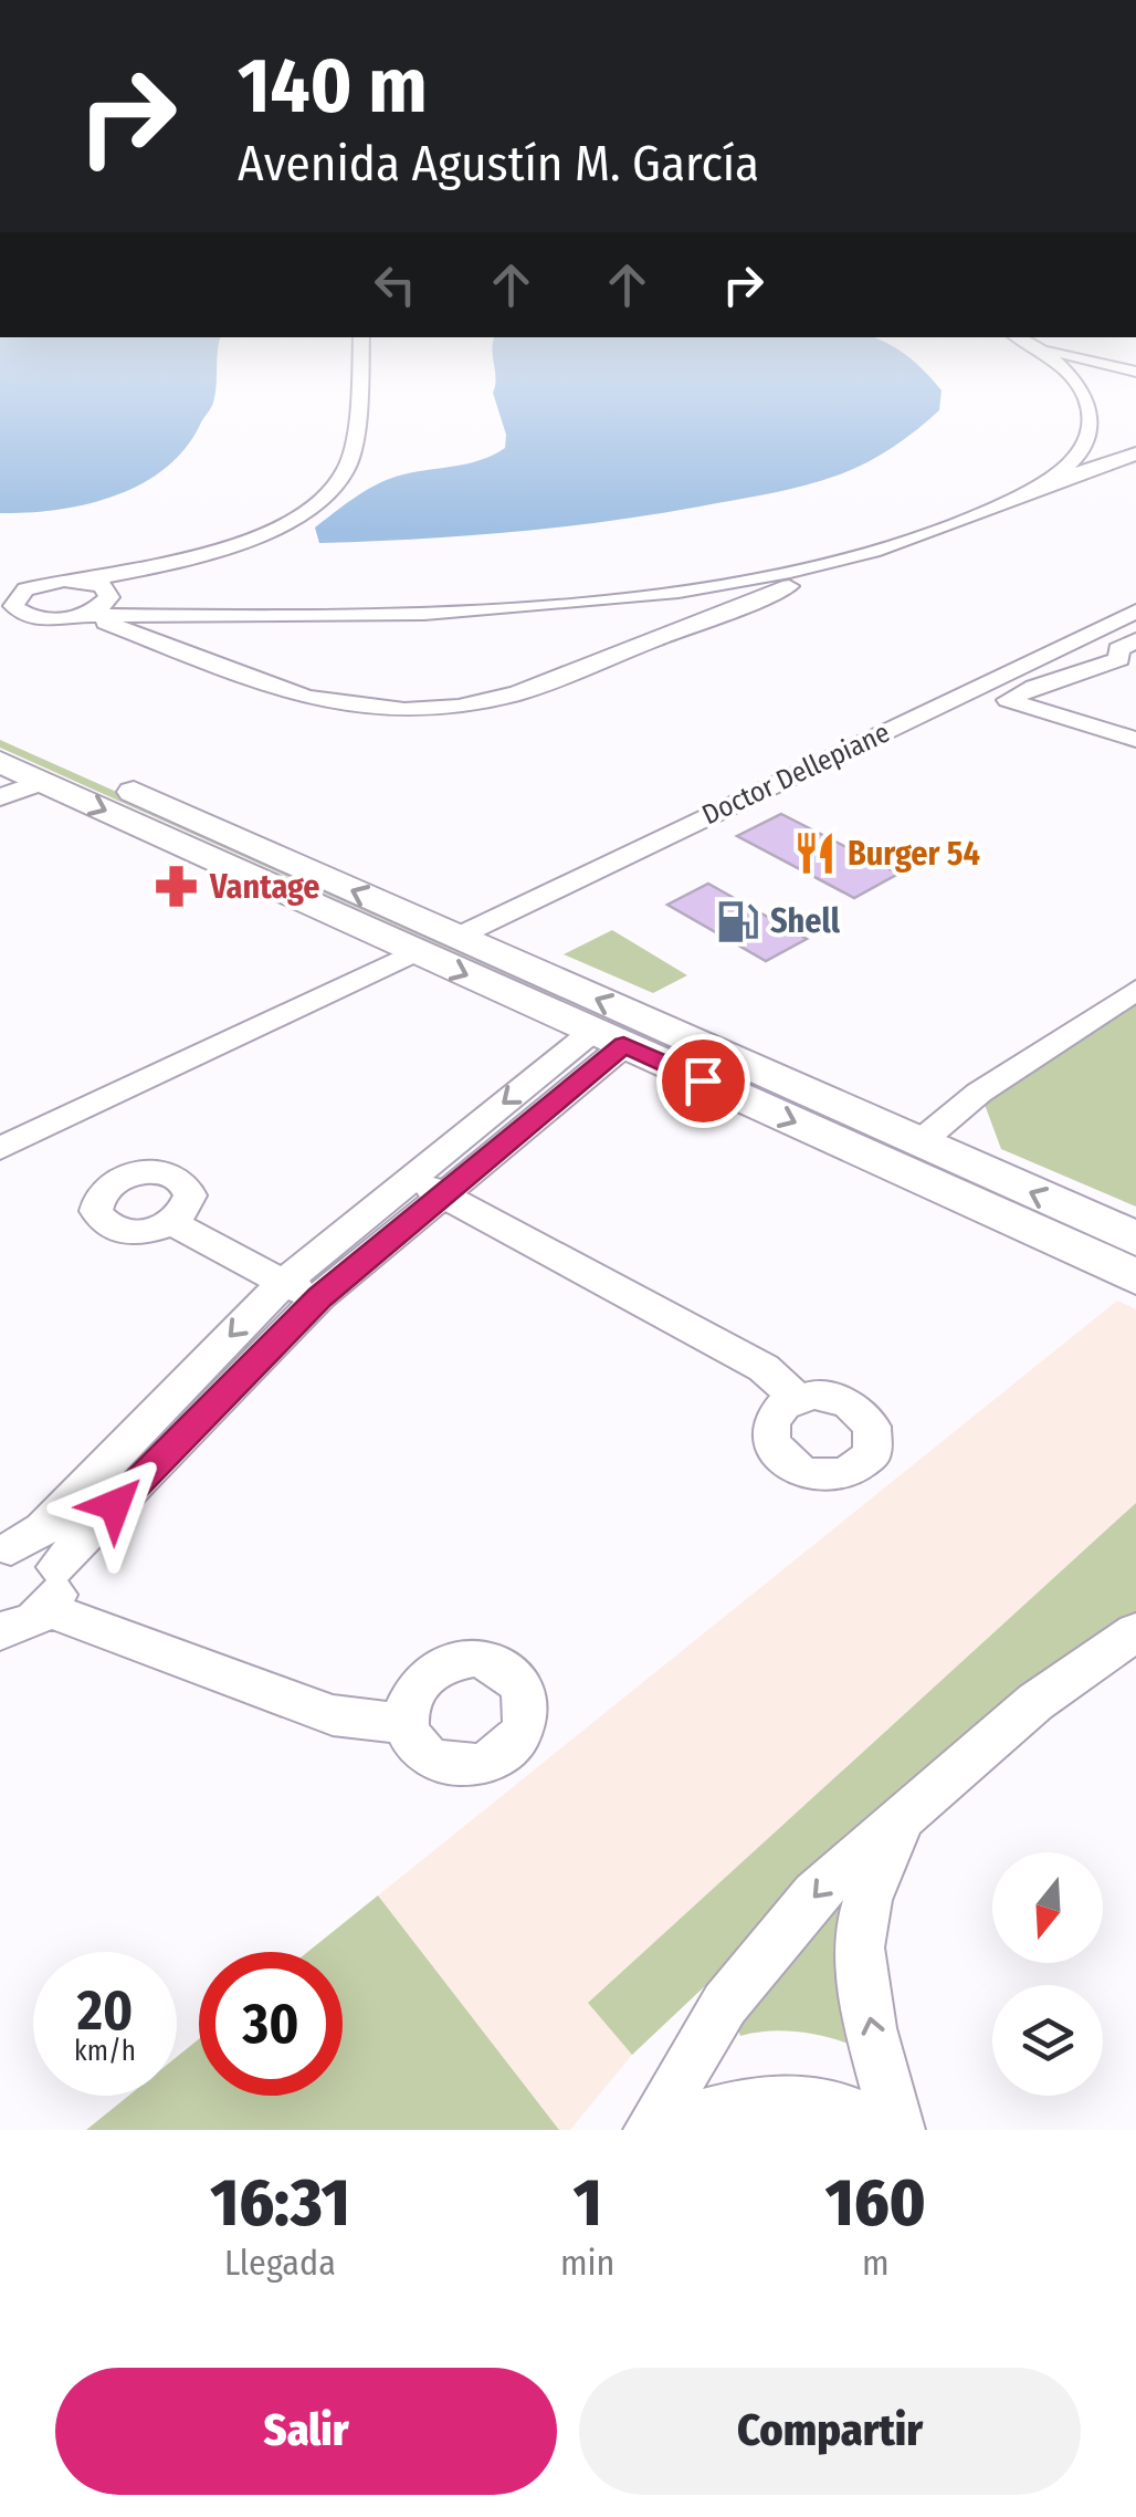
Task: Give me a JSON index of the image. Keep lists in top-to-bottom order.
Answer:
{
  "streets": {
    "street": ["Doctor Dellepiane"]
  },
  "places": {
    "restaurant": ["Burger 54"],
    "pharmacy": ["Vantage"],
    "fuel station": ["Shell"]
  },
  "north": "bottom",
  "page": {
    "turn": ["140 m", "Avenida Agustín M. García"],
    "speed": "20 km/h",
    "limit": "30",
    "eta": [
      "16:31",
      "Llegada",
      "1",
      "min",
      "160",
      "m"
    ],
    "buttons": ["Salir", "Compartir"]
  }
}
